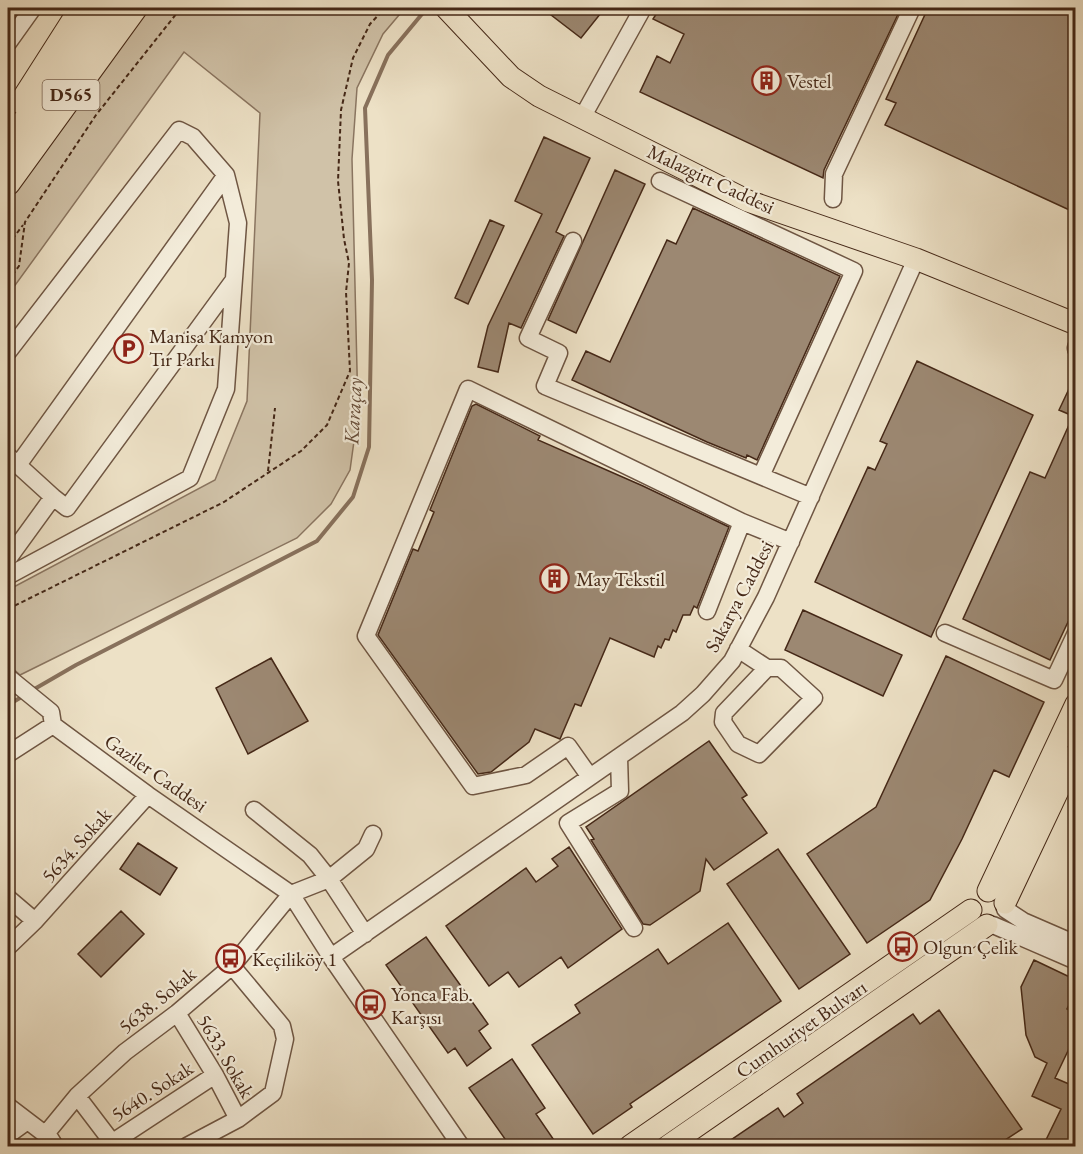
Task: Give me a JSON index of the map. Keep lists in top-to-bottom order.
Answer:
{
  "streets": {
    "highway": ["D565"],
    "main road": ["Malazgirt Caddesi", "Cumhuriyet Bulvarı"],
    "street": [
      "Sakarya Caddesi",
      "Gaziler Caddesi",
      "5634. Sokak",
      "5638. Sokak",
      "5633. Sokak",
      "5640. Sokak"
    ]
  },
  "crossings": [
    ["Malazgirt Caddesi", "Sakarya Caddesi"],
    ["Gaziler Caddesi", "5634. Sokak"],
    ["Gaziler Caddesi", "5638. Sokak"],
    ["5638. Sokak", "5633. Sokak"],
    ["5633. Sokak", "5640. Sokak"]
  ],
  "water": ["Karaçay"],
  "places": {
    "building": ["Vestel", "May Tekstil"],
    "parking": ["Manisa Kamyon Tır Parkı"],
    "bus stop": ["Olgun Çelik", "Keçiliköy 1", "Yonca Fab. Karşısı"]
  }
}
